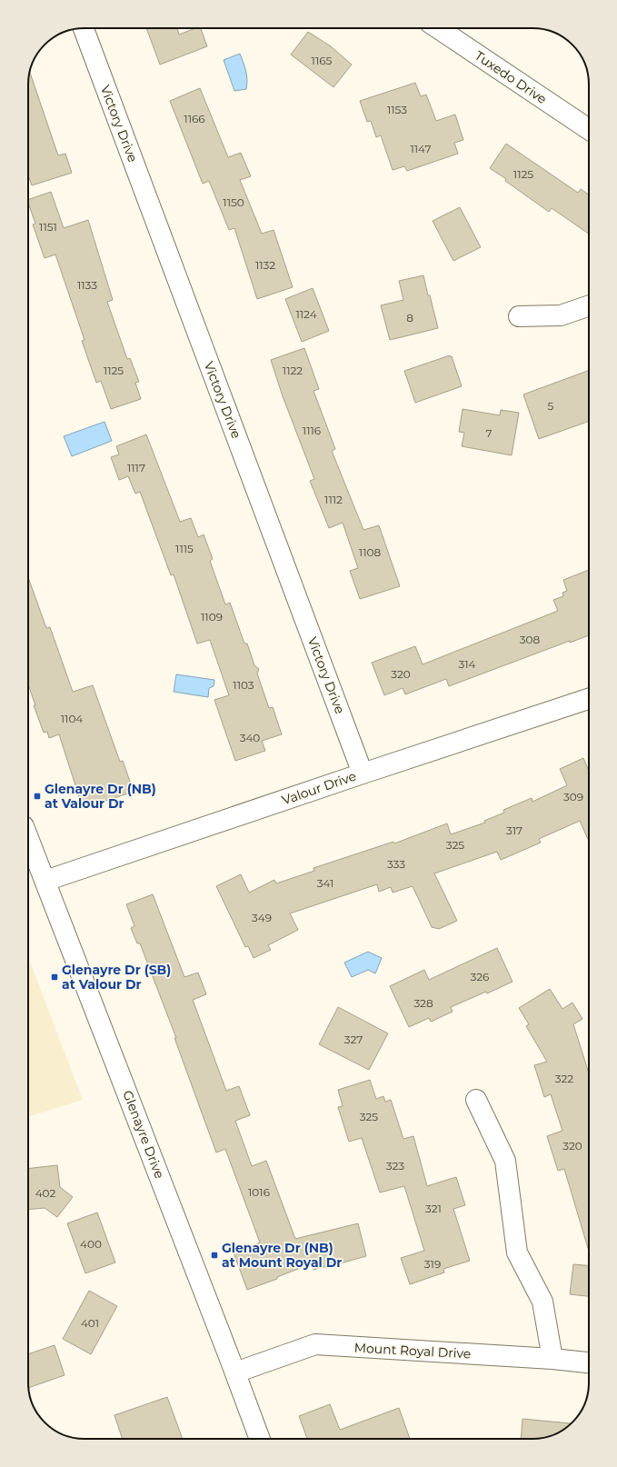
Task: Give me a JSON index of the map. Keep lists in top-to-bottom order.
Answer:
{
  "streets": {
    "street": [
      "Tuxedo Drive",
      "Victory Drive",
      "Valour Drive",
      "Glenayre Drive",
      "Mount Royal Drive"
    ]
  },
  "crossings": [
    ["Victory Drive", "Valour Drive"],
    ["Valour Drive", "Glenayre Drive"],
    ["Glenayre Drive", "Mount Royal Drive"]
  ],
  "places": {
    "transit": ["Glenayre Dr (NB) at Valour Dr", "Glenayre Dr (SB) at Valour Dr", "Glenayre Dr (NB) at Mount Royal Dr"]
  },
  "house_numbers": [
    "1165",
    "1153",
    "1166",
    "1147",
    "1125",
    "1150",
    "1151",
    "1132",
    "1133",
    "1124",
    "8",
    "1125",
    "1122",
    "5",
    "1116",
    "7",
    "1117",
    "1112",
    "1115",
    "1108",
    "1109",
    "308",
    "314",
    "320",
    "1103",
    "1104",
    "340",
    "309",
    "317",
    "325",
    "333",
    "341",
    "349",
    "326",
    "328",
    "327",
    "322",
    "325",
    "320",
    "323",
    "1016",
    "402",
    "321",
    "400",
    "319",
    "401"
  ]
}
